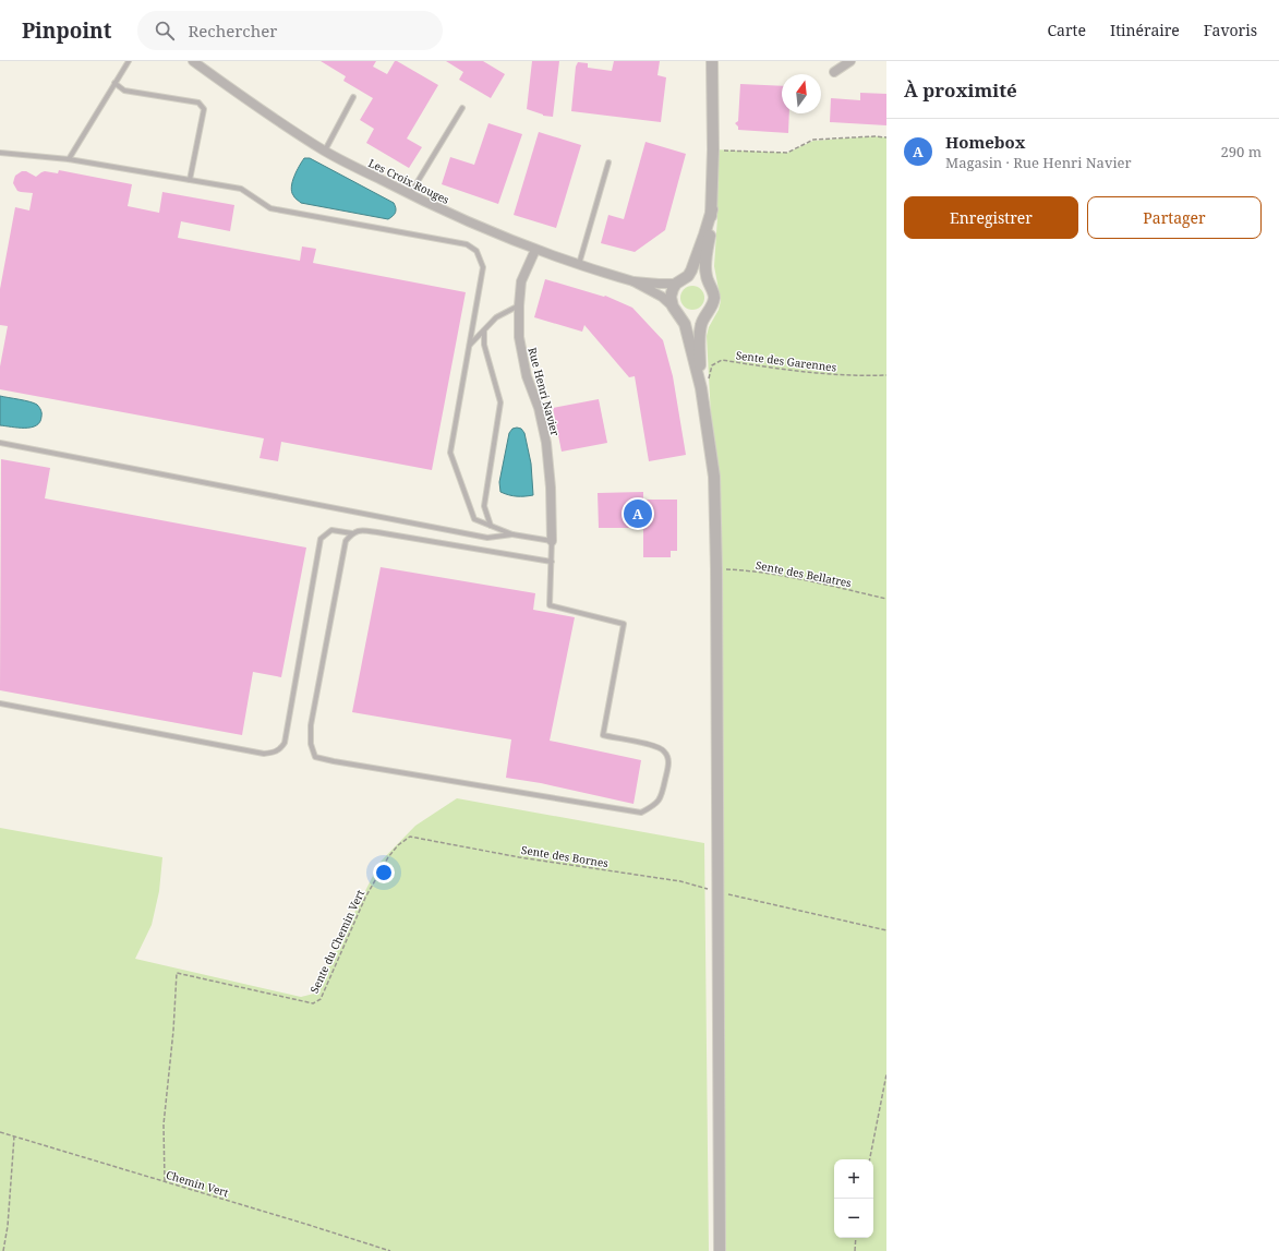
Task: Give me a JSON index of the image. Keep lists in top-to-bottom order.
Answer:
{
  "streets": {
    "street": ["Les Croix Rouges", "Rue Henri Navier"],
    "path": [
      "Sente des Garennes",
      "Sente des Bellatres",
      "Sente des Bornes",
      "Sente du Chemin Vert",
      "Chemin Vert"
    ]
  },
  "crossings": [
    ["Les Croix Rouges", "Rue Henri Navier"],
    ["Sente des Bornes", "Sente du Chemin Vert"],
    ["Sente du Chemin Vert", "Chemin Vert"]
  ],
  "north": "top",
  "page": {
    "header": "Pinpoint",
    "search": "Rechercher",
    "nav": ["Carte", "Itinéraire", "Favoris"],
    "heading": "À proximité",
    "list": [
      {
        "mark": "A",
        "name": "Homebox",
        "note": "Magasin · Rue Henri Navier",
        "value": "290 m"
      }
    ],
    "buttons": ["Enregistrer", "Partager"],
    "pins": "A",
    "map_buttons": ["+", "−"]
  }
}
